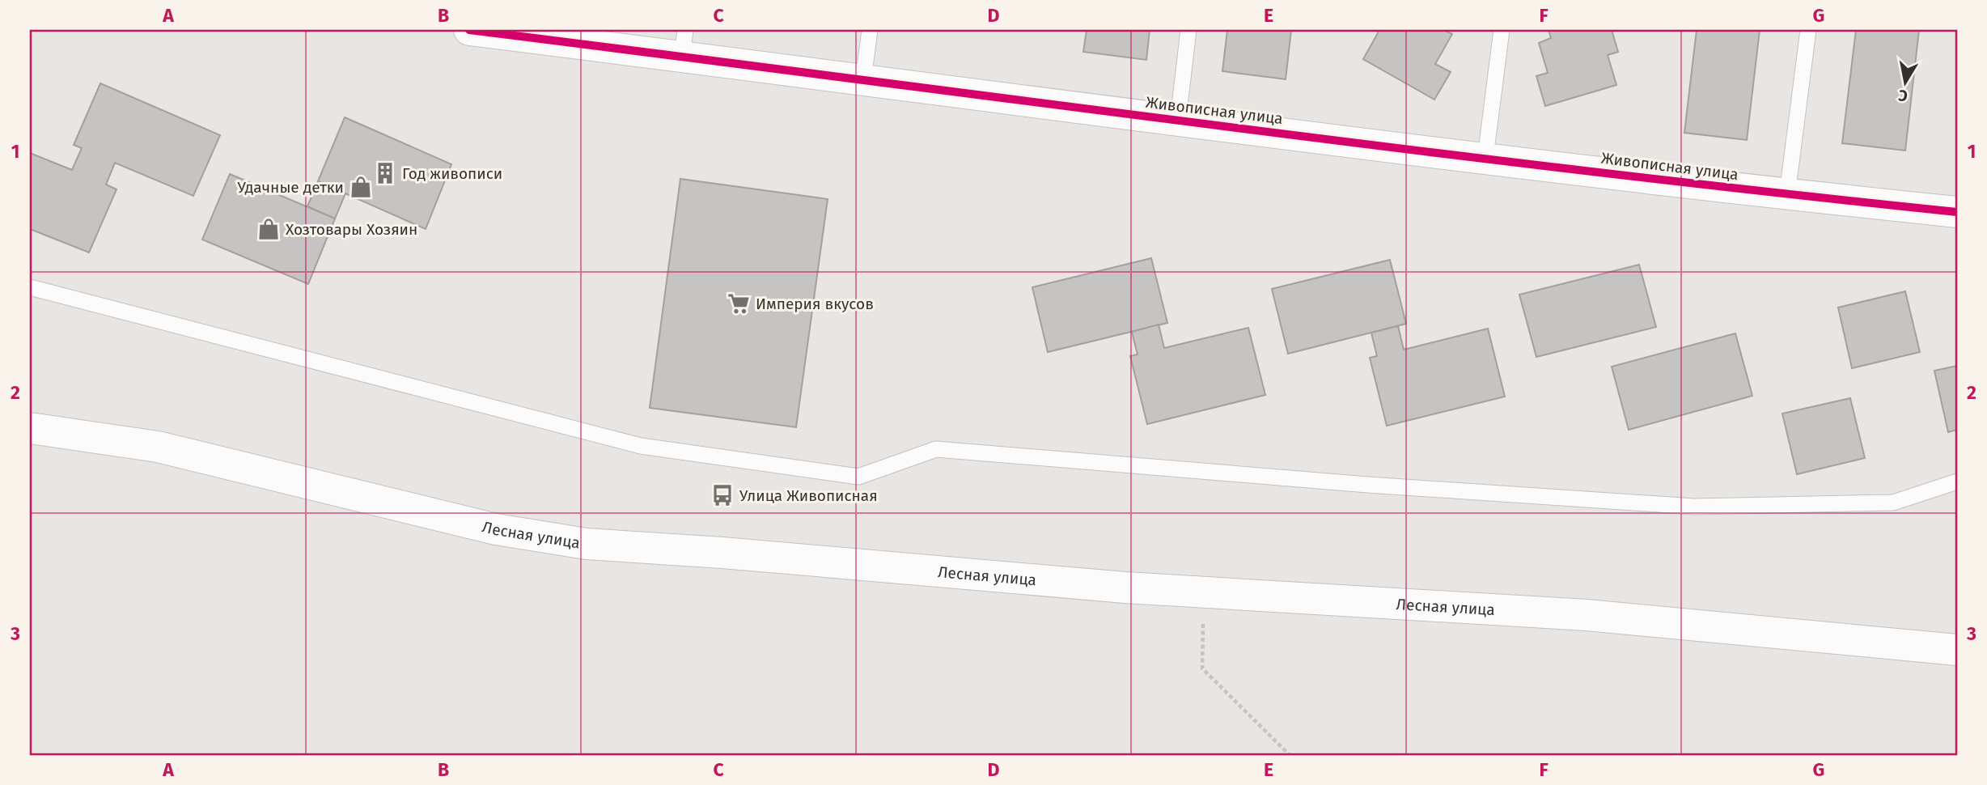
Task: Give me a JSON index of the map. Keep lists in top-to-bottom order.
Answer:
{
  "streets": {
    "main road": ["Живописная улица", "Лесная улица"]
  },
  "places": {
    "building": ["Год живописи"],
    "shop": ["Удачные детки", "Хозтовары Хозяин"],
    "supermarket": ["Империя вкусов"],
    "bus stop": ["Улица Живописная"]
  },
  "north": "bottom",
  "grid": {
    "columns": [
      "A",
      "B",
      "C",
      "D",
      "E",
      "F",
      "G"
    ],
    "rows": ["1", "2", "3"]
  }
}
